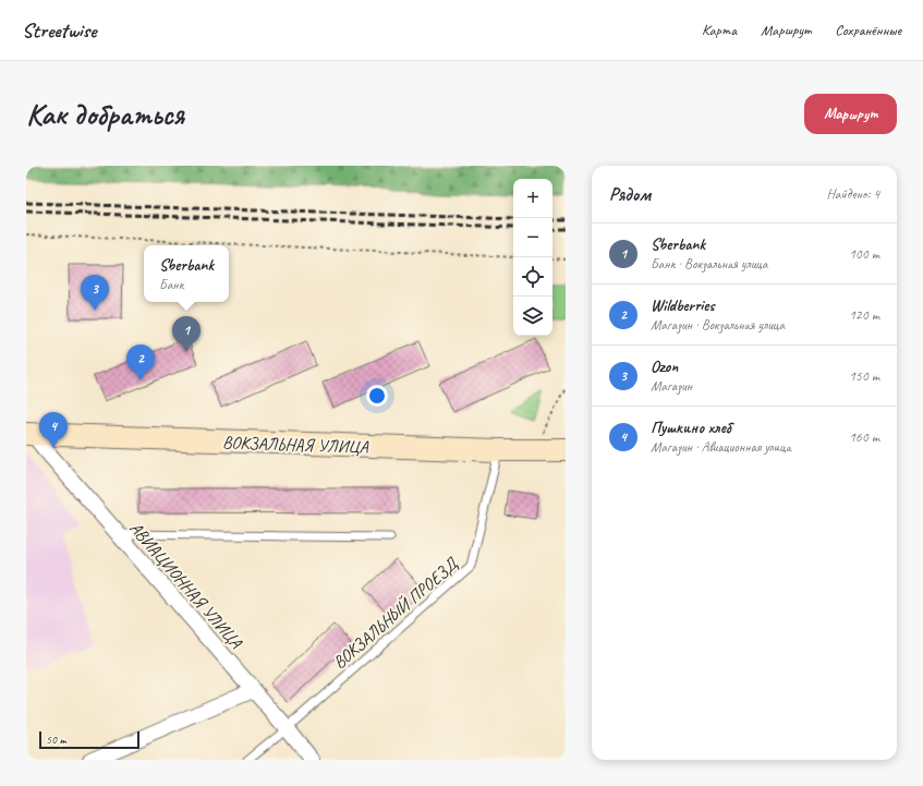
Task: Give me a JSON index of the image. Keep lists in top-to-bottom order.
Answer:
{
  "streets": {
    "street": ["ВОКЗАЛЬНАЯ УЛИЦА", "АВИАЦИОННАЯ УЛИЦА"],
    "lane": ["ВОКЗАЛЬНЫЙ ПРОЕЗД"]
  },
  "crossings": [
    ["ВОКЗАЛЬНАЯ УЛИЦА", "АВИАЦИОННАЯ УЛИЦА"],
    ["ВОКЗАЛЬНАЯ УЛИЦА", "ВОКЗАЛЬНЫЙ ПРОЕЗД"],
    ["АВИАЦИОННАЯ УЛИЦА", "ВОКЗАЛЬНЫЙ ПРОЕЗД"]
  ],
  "scale_bar": "50 m",
  "page": {
    "header": "Streetwise",
    "nav": ["Карта", "Маршрут", "Сохранённые"],
    "buttons": "Маршрут",
    "title": "Как добраться",
    "heading": ["Рядом", "Найдено: 4"],
    "map_buttons": ["+", "−"],
    "list": [
      {
        "mark": "1",
        "name": "Sberbank",
        "note": "Банк · Вокзальная улица",
        "value": "100 m"
      },
      {
        "mark": "2",
        "name": "Wildberries",
        "note": "Магазин · Вокзальная улица",
        "value": "120 m"
      },
      {
        "mark": "3",
        "name": "Ozon",
        "note": "Магазин",
        "value": "150 m"
      },
      {
        "mark": "4",
        "name": "Пушкино хлеб",
        "note": "Магазин · Авиационная улица",
        "value": "160 m"
      }
    ],
    "popup": ["Sberbank", "Банк"],
    "pins": [
      "3",
      "1",
      "2",
      "4"
    ],
    "scale": "50 m"
  }
}
